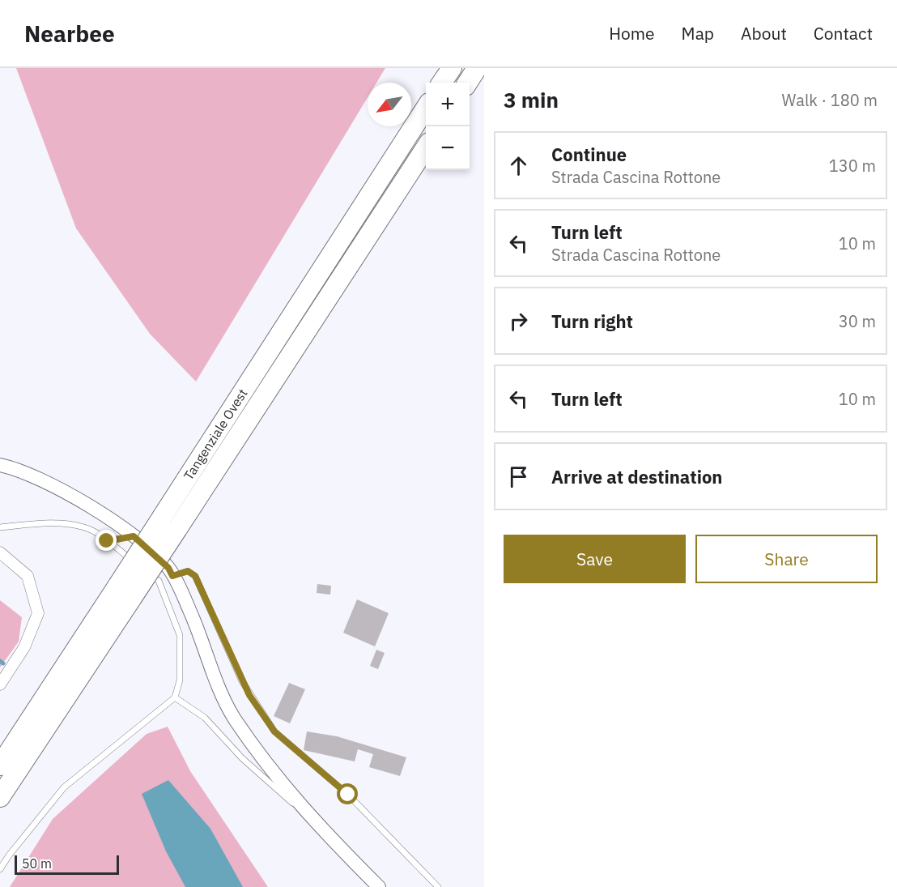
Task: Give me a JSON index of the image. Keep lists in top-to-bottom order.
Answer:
{
  "streets": {
    "highway": ["Tangenziale Ovest"]
  },
  "scale_bar": "50 m",
  "north": "bottom left",
  "page": {
    "header": "Nearbee",
    "nav": [
      "Home",
      "Map",
      "About",
      "Contact"
    ],
    "heading": ["3 min", "Walk · 180 m"],
    "map_buttons": ["+", "−"],
    "list": [
      ["Continue", "Strada Cascina Rottone", "130 m"],
      ["Turn left", "Strada Cascina Rottone", "10 m"],
      ["Turn right", "30 m"],
      ["Turn left", "10 m"],
      "Arrive at destination"
    ],
    "buttons": ["Save", "Share"],
    "scale": "50 m"
  }
}
